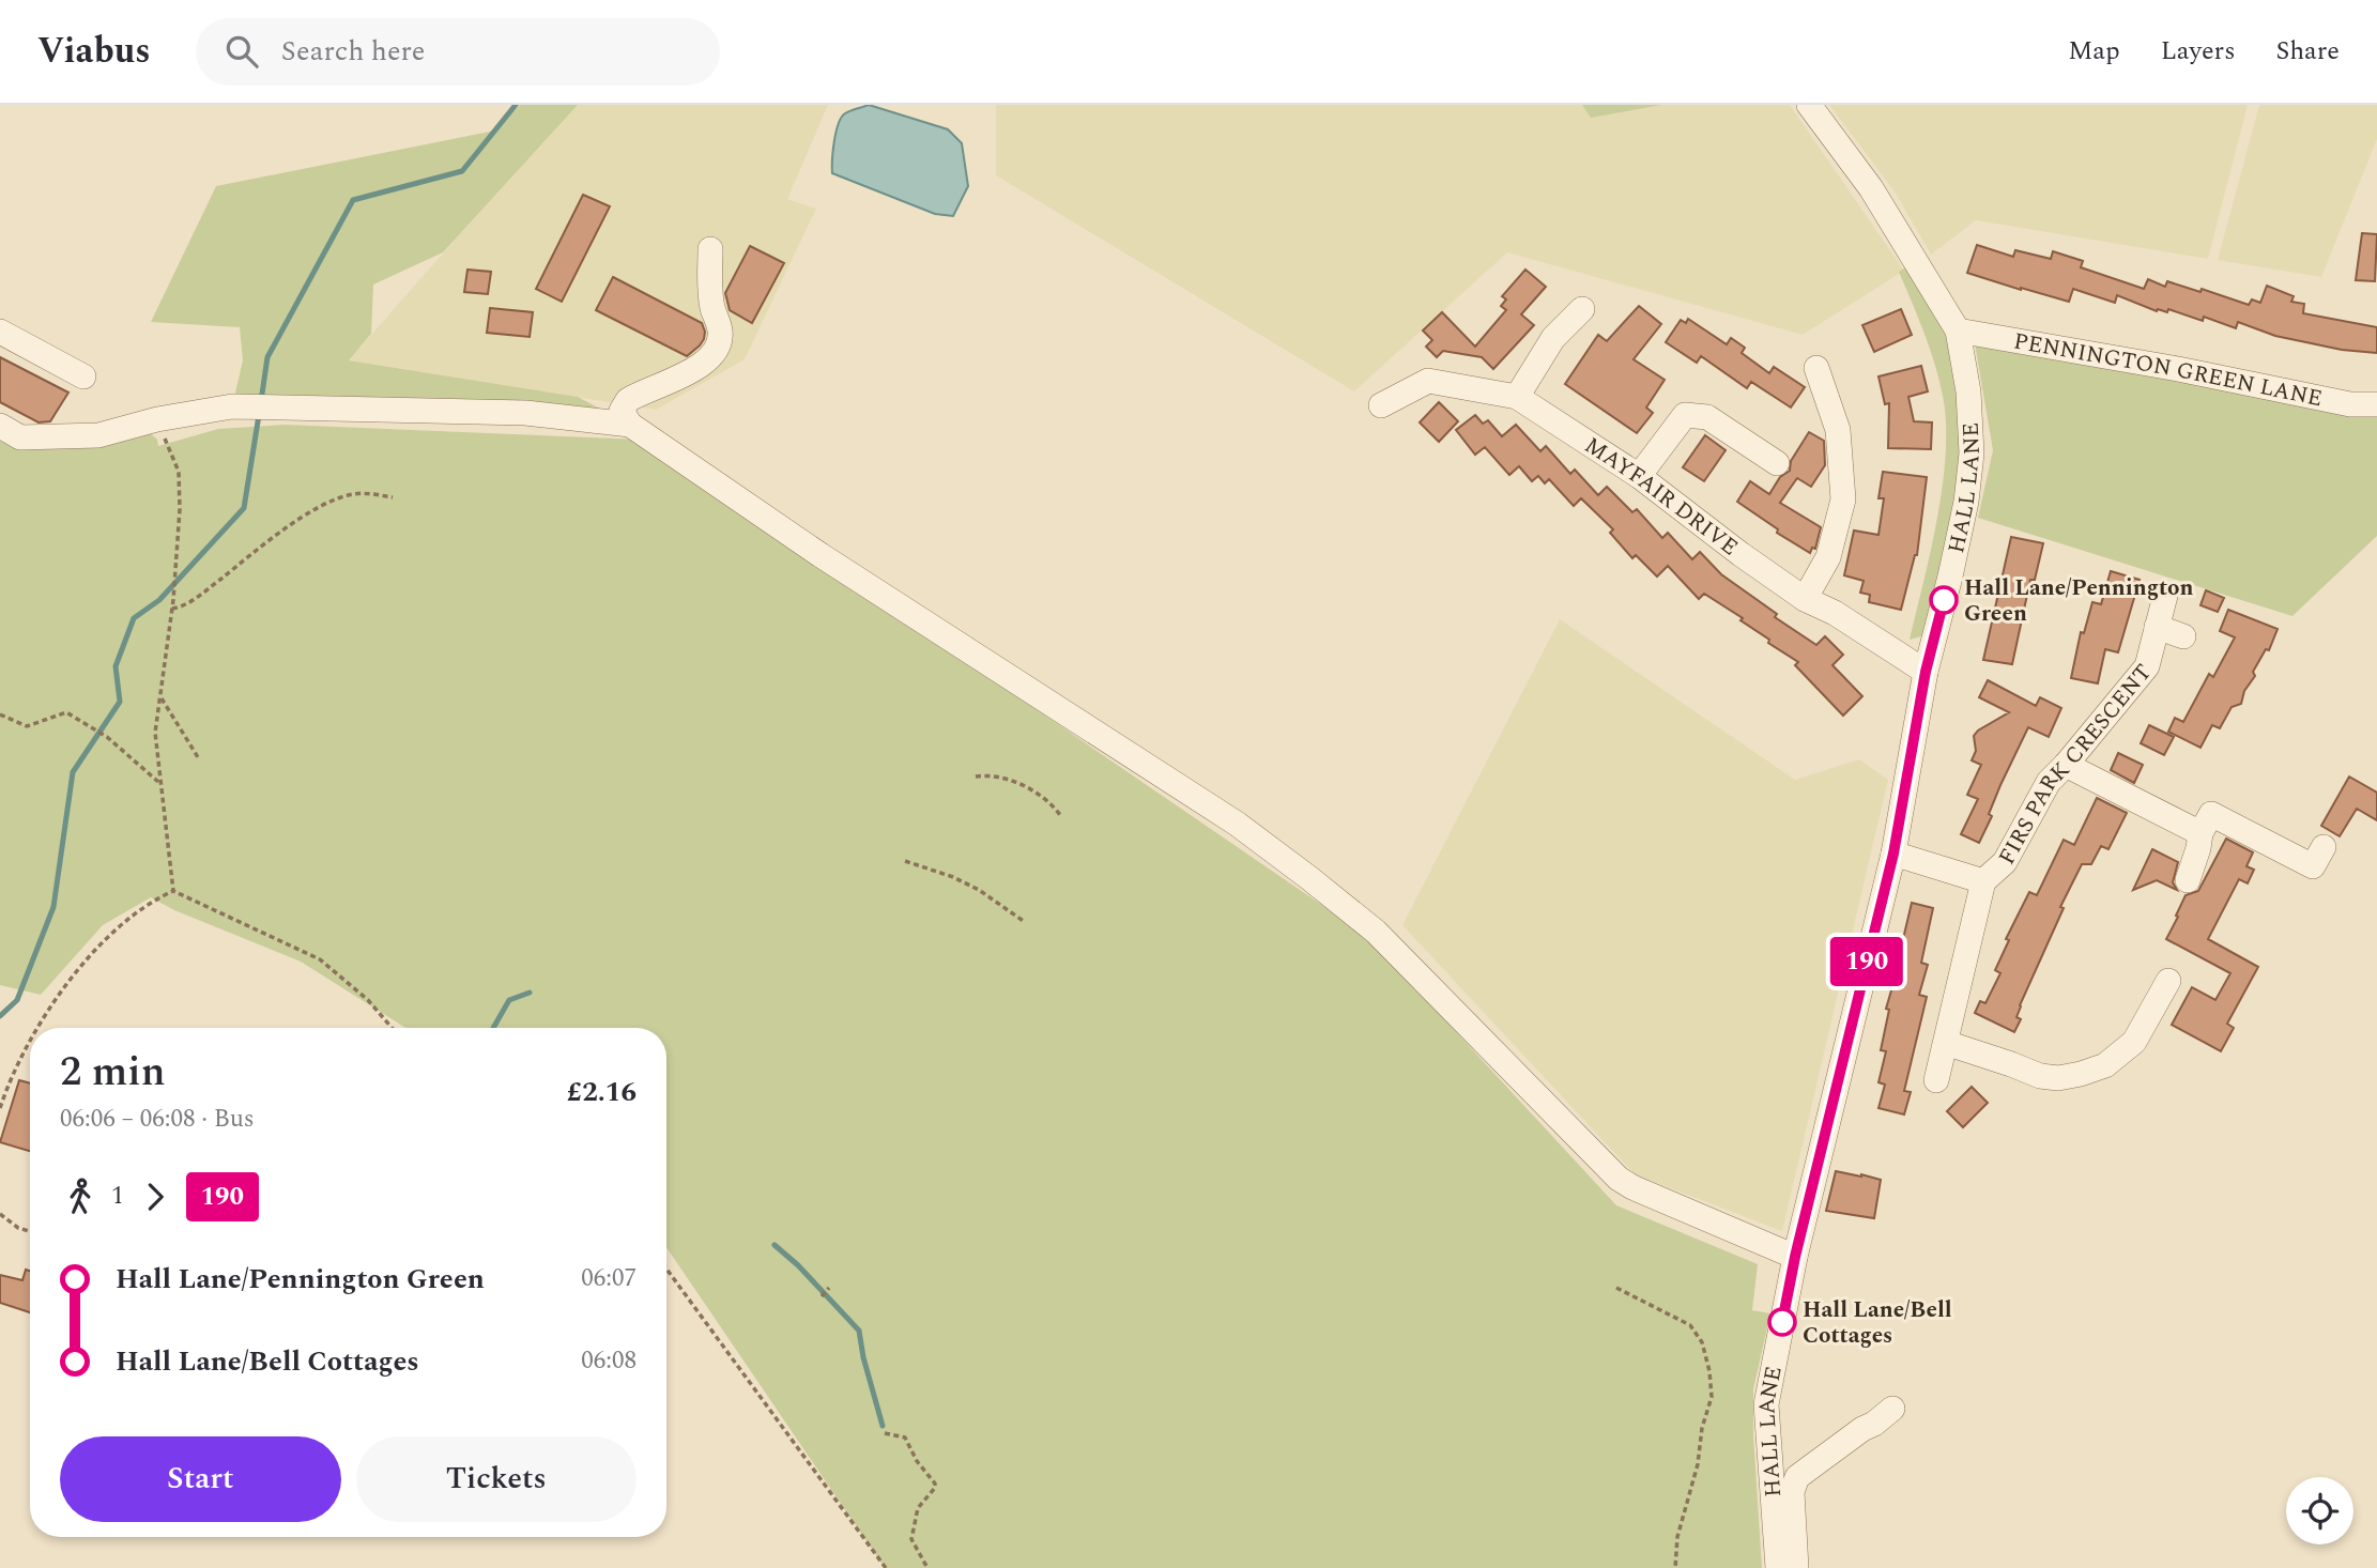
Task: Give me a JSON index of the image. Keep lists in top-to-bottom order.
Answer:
{
  "streets": {
    "street": [
      "PENNINGTON GREEN LANE",
      "HALL LANE",
      "MAYFAIR DRIVE",
      "FIRS PARK CRESCENT"
    ]
  },
  "crossings": [
    ["PENNINGTON GREEN LANE", "HALL LANE"],
    ["HALL LANE", "MAYFAIR DRIVE"],
    ["HALL LANE", "FIRS PARK CRESCENT"]
  ],
  "places": ["Hall Lane/Pennington Green", "Hall Lane/Bell Cottages"],
  "lines": ["bus line 190"],
  "page": {
    "header": "Viabus",
    "search": "Search here",
    "nav": ["Map", "Layers", "Share"],
    "on_map": "190",
    "heading": ["2 min", "06:06 – 06:08 · Bus", "£2.16"],
    "legs": ["1", "190"],
    "list": [
      {
        "name": "Hall Lane/Pennington Green",
        "value": "06:07"
      },
      {
        "name": "Hall Lane/Bell Cottages",
        "value": "06:08"
      }
    ],
    "buttons": ["Start", "Tickets"]
  }
}
